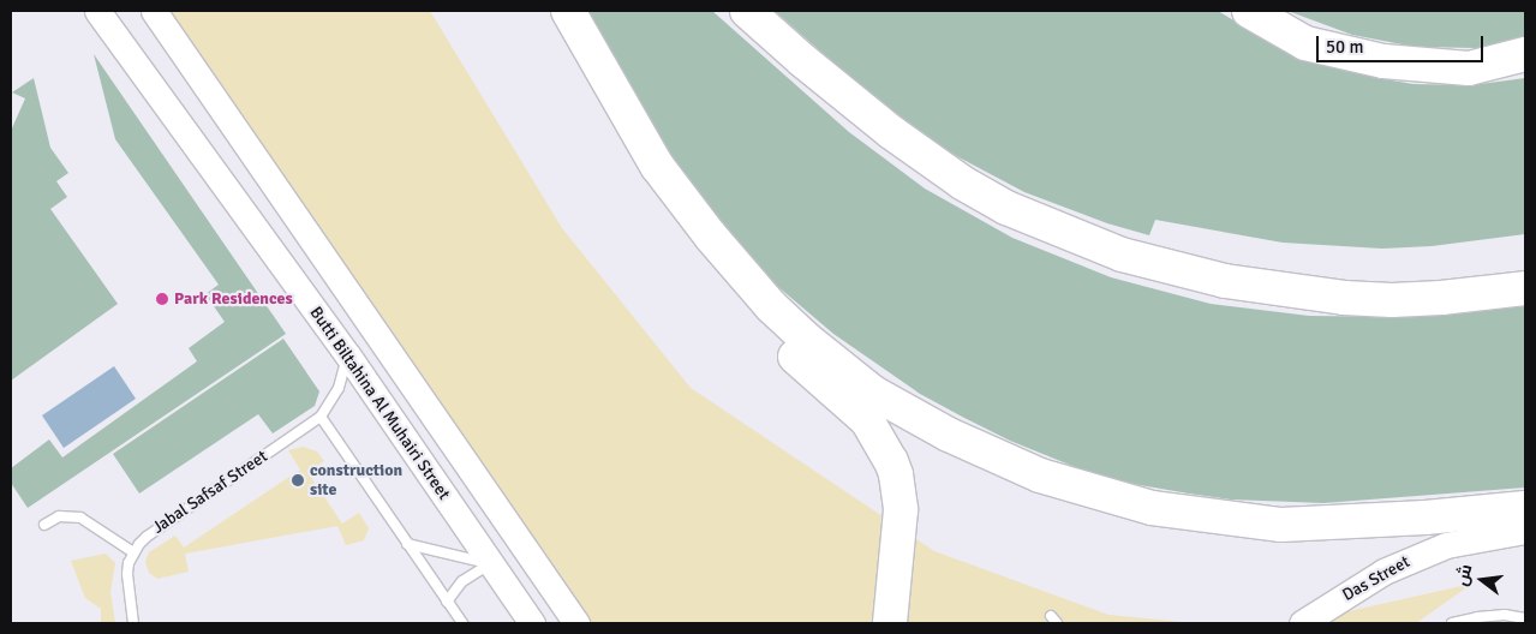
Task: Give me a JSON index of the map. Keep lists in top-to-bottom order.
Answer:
{
  "streets": {
    "street": ["Butti Biltahina Al Muhairi Street", "Das Street"],
    "lane": ["Jabal Safsaf Street"]
  },
  "crossings": [
    ["Butti Biltahina Al Muhairi Street", "Jabal Safsaf Street"]
  ],
  "places": ["Park Residences", "construction site"],
  "scale_bar": "50 m",
  "north": "left"
}
